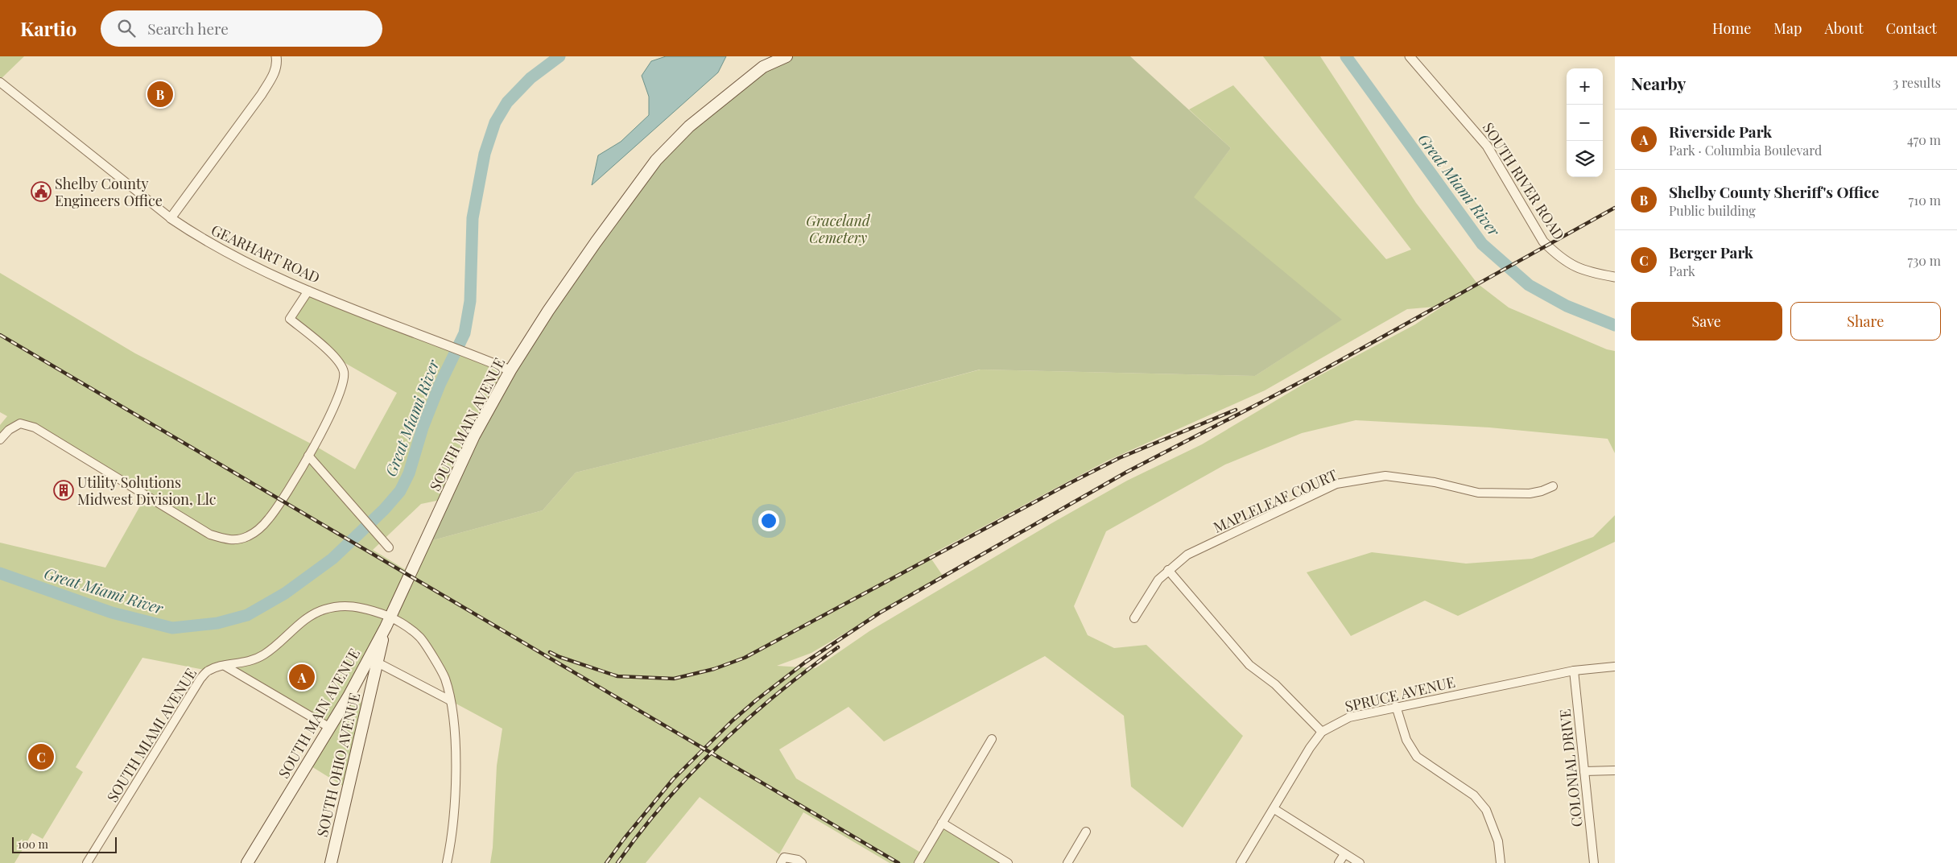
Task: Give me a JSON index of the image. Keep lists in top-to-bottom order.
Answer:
{
  "streets": {
    "main road": ["SOUTH MAIN AVENUE", "SOUTH OHIO AVENUE"],
    "street": [
      "SOUTH RIVER ROAD",
      "GEARHART ROAD",
      "MAPLELEAF COURT",
      "SPRUCE AVENUE",
      "SOUTH MIAMI AVENUE",
      "COLONIAL DRIVE"
    ]
  },
  "crossings": [
    ["GEARHART ROAD", "SOUTH MAIN AVENUE"],
    ["SOUTH MAIN AVENUE", "SOUTH MIAMI AVENUE"],
    ["SOUTH MAIN AVENUE", "SOUTH OHIO AVENUE"],
    ["SPRUCE AVENUE", "COLONIAL DRIVE"]
  ],
  "water": ["Great Miami River"],
  "parks": ["Graceland Cemetery"],
  "places": {
    "public building": ["Shelby County Engineers Office"],
    "building": ["Utility Solutions Midwest Division, Llc"]
  },
  "scale_bar": "100 m",
  "page": {
    "header": "Kartio",
    "search": "Search here",
    "nav": [
      "Home",
      "Map",
      "About",
      "Contact"
    ],
    "heading": ["Nearby", "3 results"],
    "map_buttons": ["+", "−"],
    "pins": ["B", "A", "C"],
    "list": [
      {
        "mark": "A",
        "name": "Riverside Park",
        "note": "Park · Columbia Boulevard",
        "value": "470 m"
      },
      {
        "mark": "B",
        "name": "Shelby County Sheriff's Office",
        "note": "Public building",
        "value": "710 m"
      },
      {
        "mark": "C",
        "name": "Berger Park",
        "note": "Park",
        "value": "730 m"
      }
    ],
    "buttons": ["Save", "Share"],
    "scale": "100 m"
  }
}
